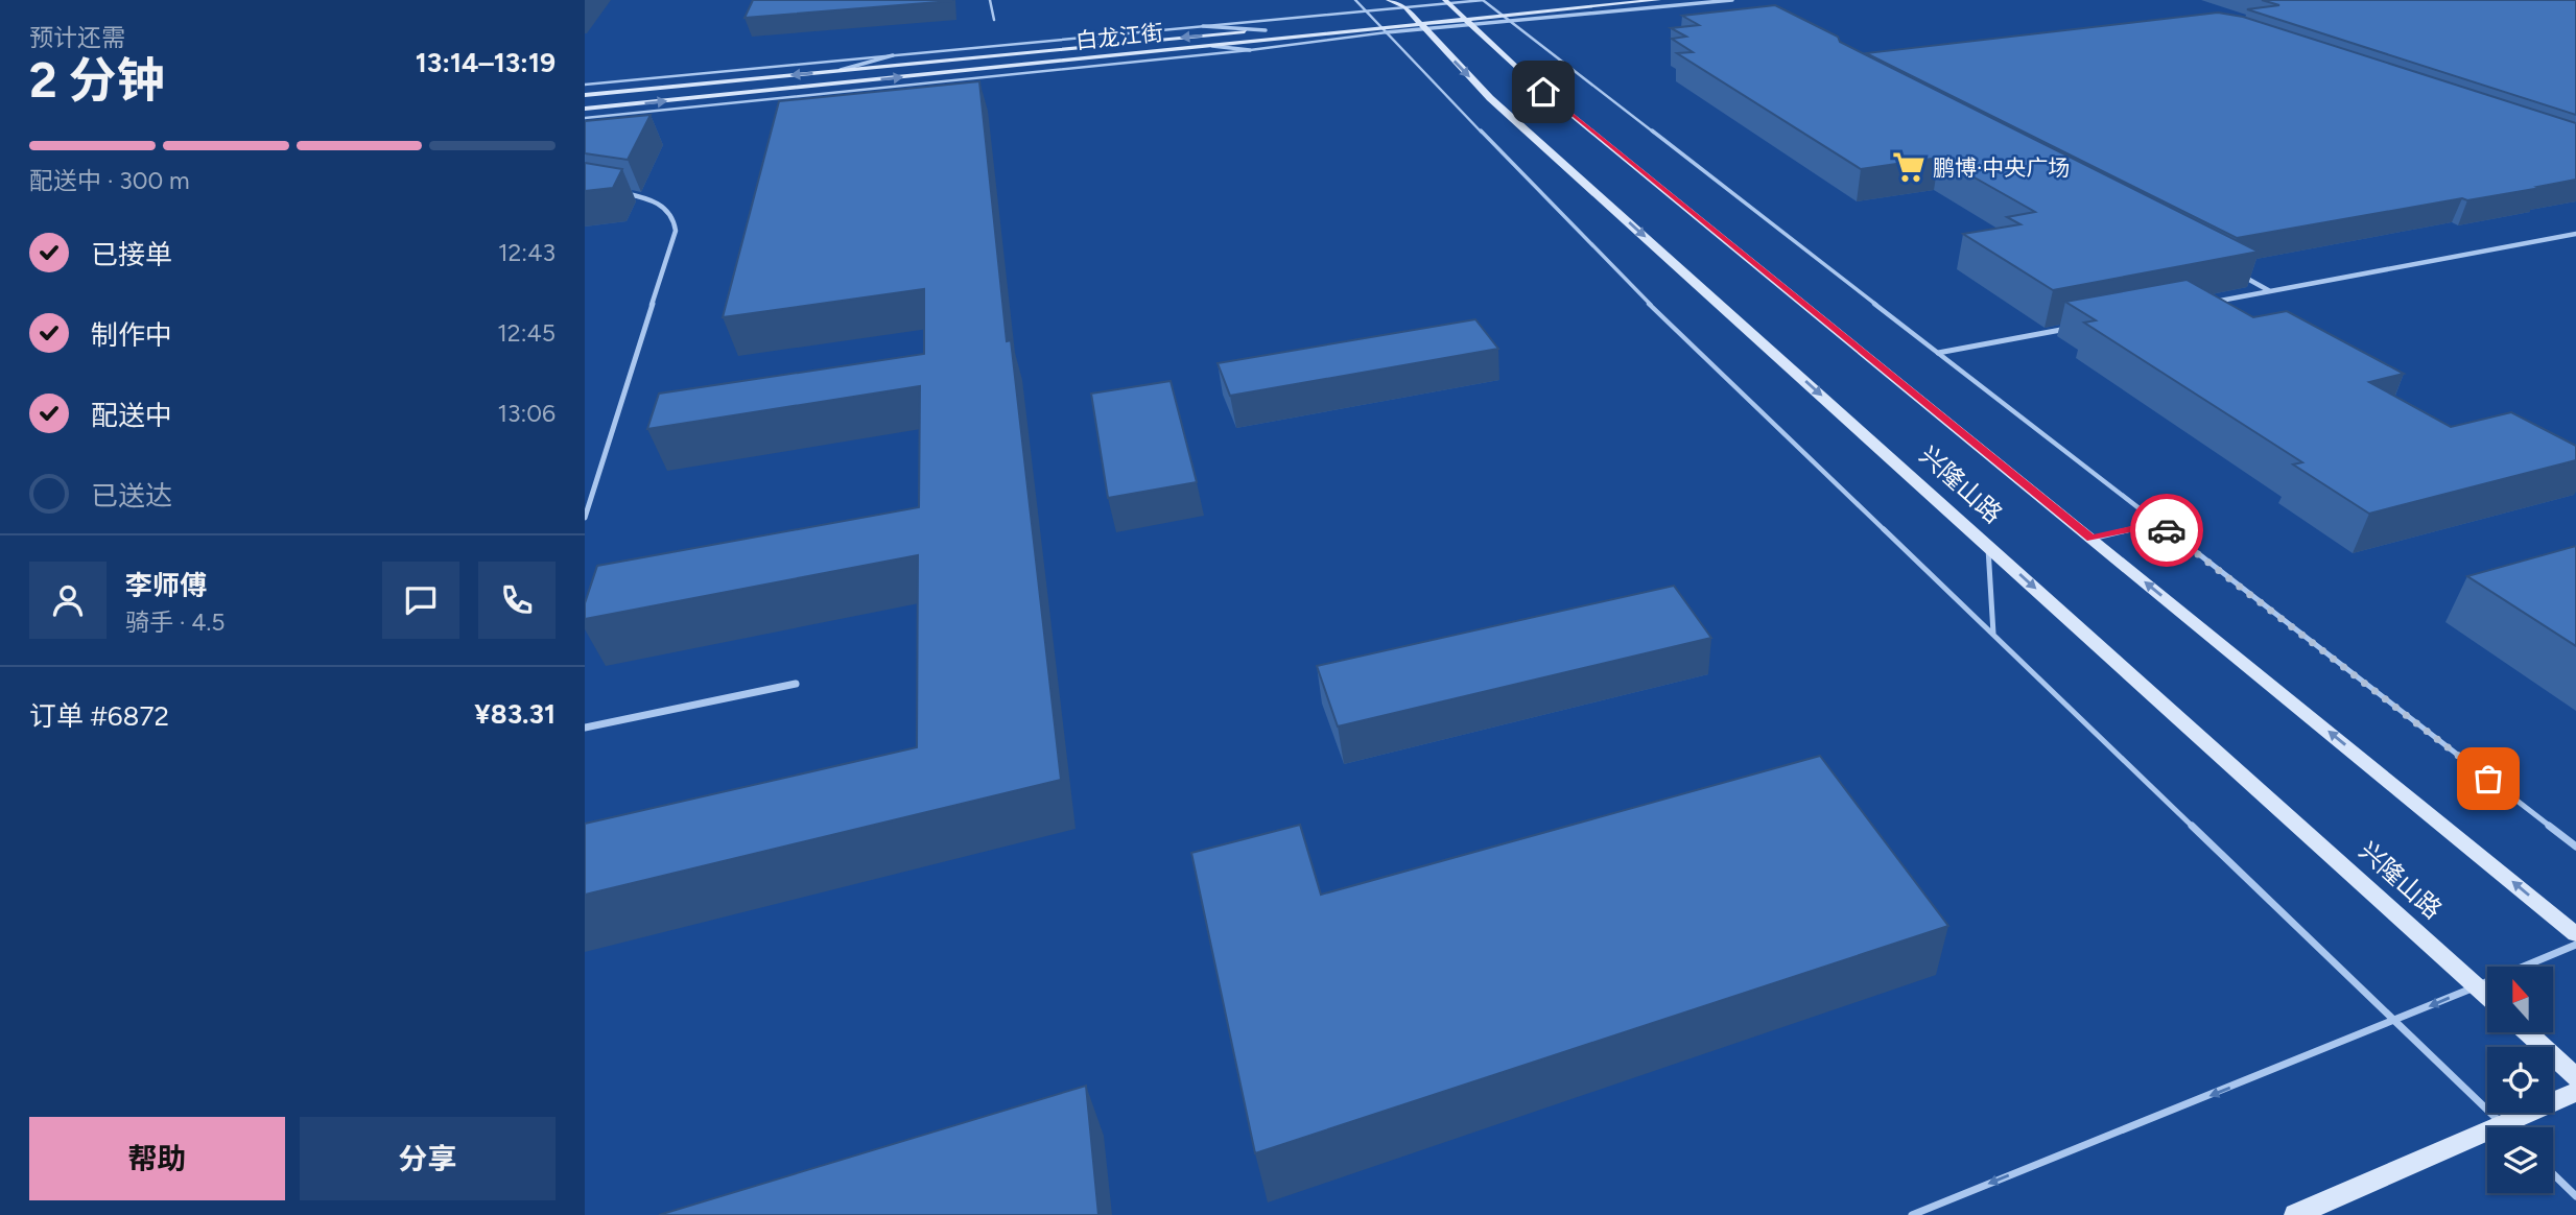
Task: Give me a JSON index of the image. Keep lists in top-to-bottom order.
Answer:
{
  "streets": {
    "street": ["白龙江街", "兴隆山路"]
  },
  "crossings": [
    ["白龙江街", "兴隆山路"]
  ],
  "places": {
    "supermarket": ["鹏博·中央广场"]
  },
  "north": "top",
  "page": {
    "heading": ["2 分钟", "预计还需", "13:14–13:19"],
    "panel": [
      "李师傅",
      "骑手 · 4.5",
      "订单 #6872",
      "¥83.31"
    ],
    "bar": "配送中 · 300 m",
    "list": [
      ["已接单", "12:43"],
      ["制作中", "12:45"],
      ["配送中", "13:06"],
      "已送达"
    ],
    "buttons": ["帮助", "分享"]
  }
}
